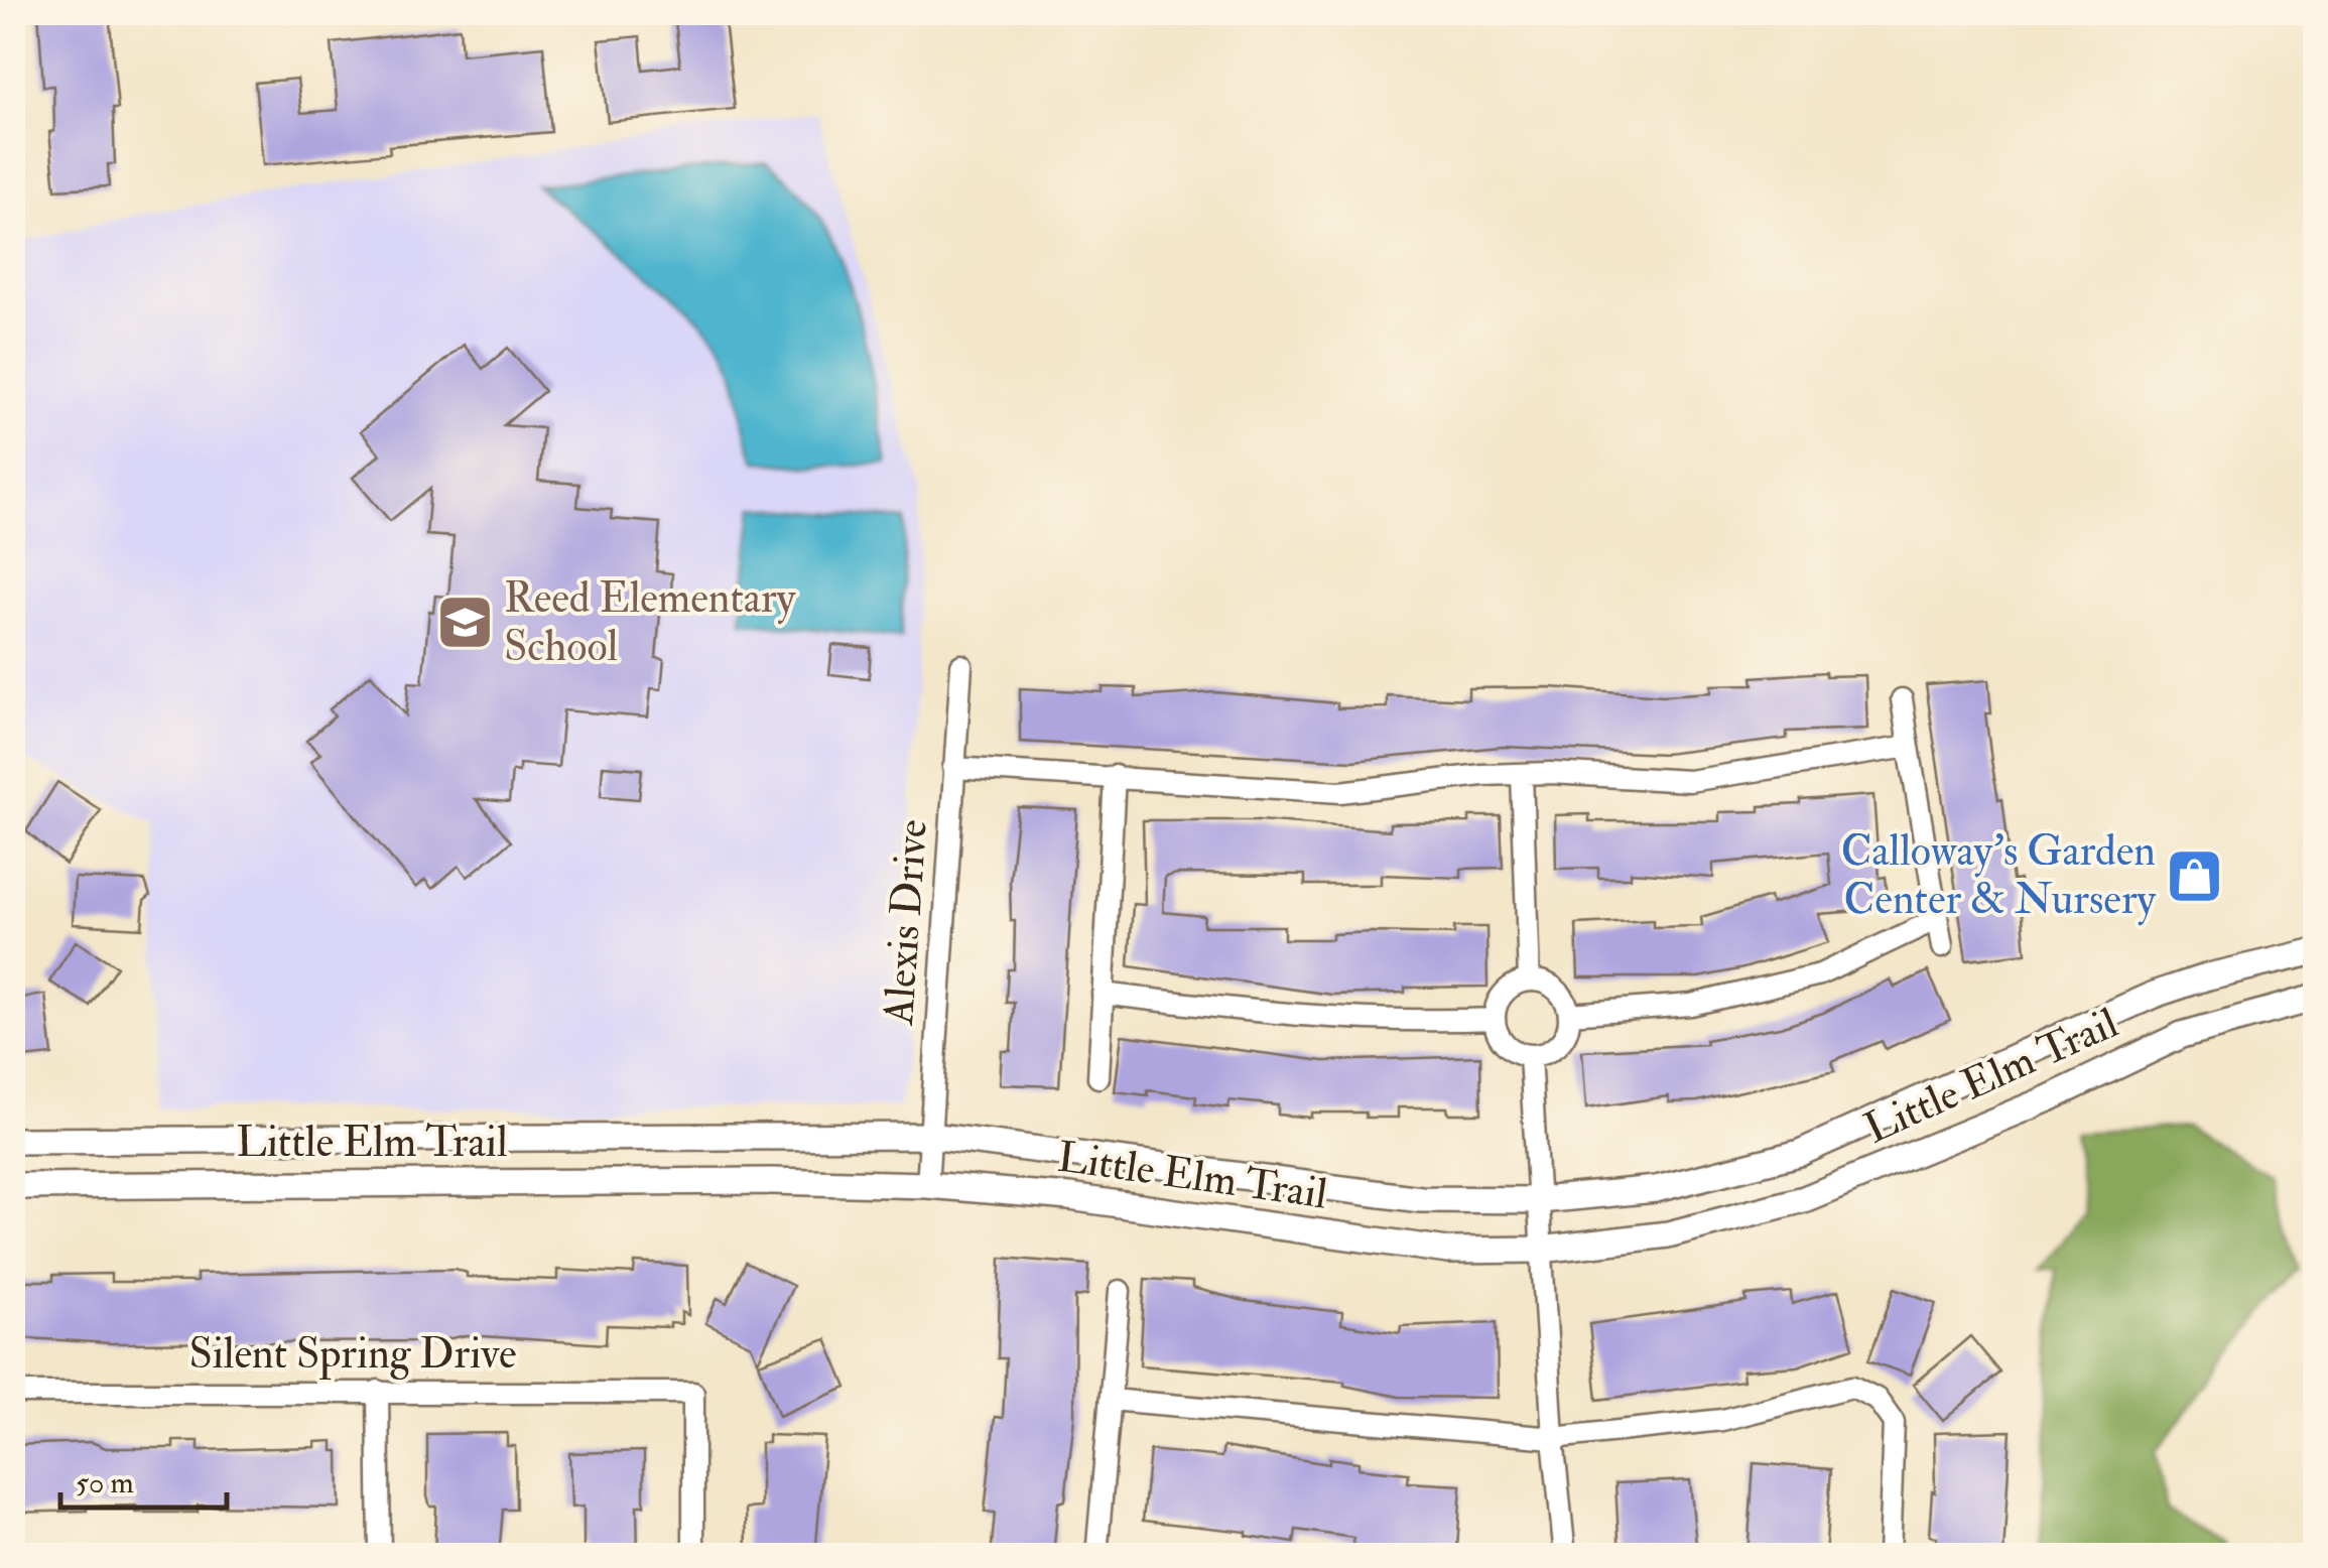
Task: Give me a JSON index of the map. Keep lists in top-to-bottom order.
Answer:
{
  "streets": {
    "street": ["Alexis Drive", "Little Elm Trail", "Silent Spring Drive"]
  },
  "crossings": [
    ["Alexis Drive", "Little Elm Trail"]
  ],
  "places": {
    "school or university": ["Reed Elementary School"],
    "shop": ["Calloway’s Garden Center & Nursery"]
  },
  "scale_bar": "50 m"
}
